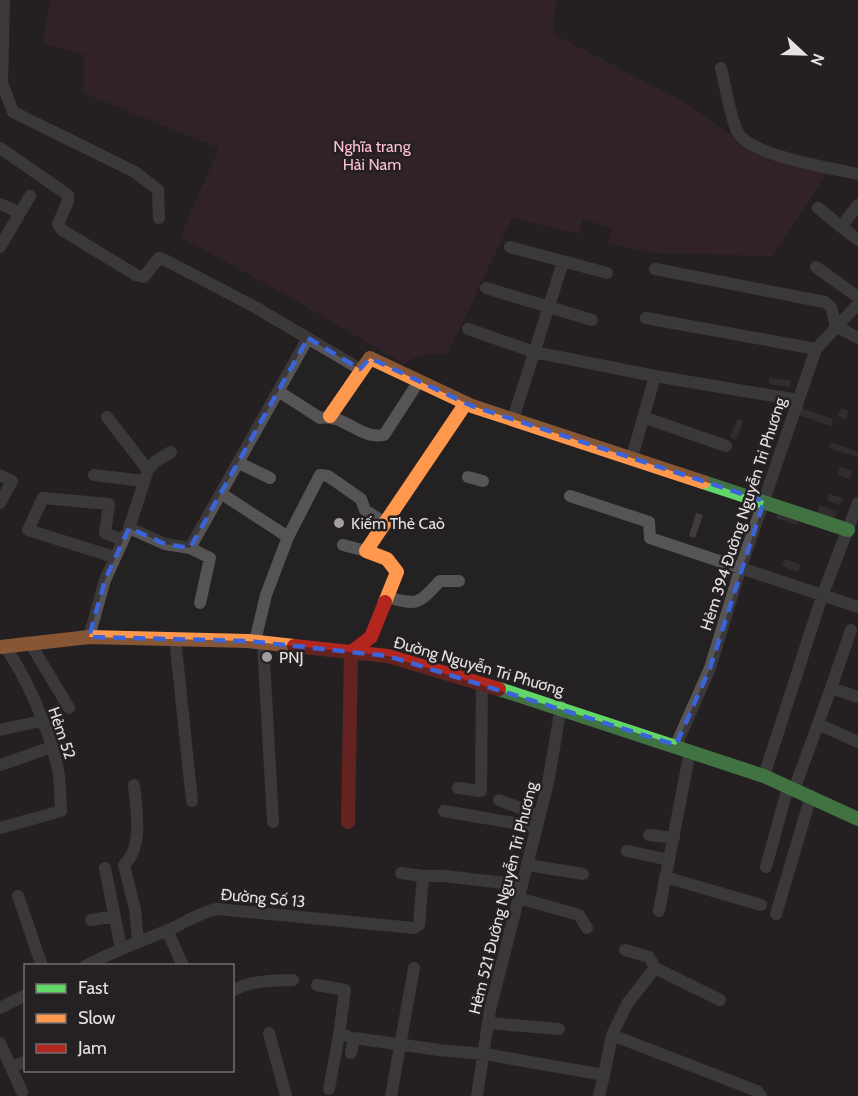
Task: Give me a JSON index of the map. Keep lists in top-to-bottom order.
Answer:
{
  "streets": {
    "street": [
      "Hẻm 394 Đường Nguyễn Tri Phương",
      "Đường Nguyễn Tri Phương",
      "Hẻm 52",
      "Đường Số 13",
      "Hẻm 521 Đường Nguyễn Tri Phương"
    ]
  },
  "crossings": [
    ["Hẻm 394 Đường Nguyễn Tri Phương", "Đường Nguyễn Tri Phương"],
    ["Đường Nguyễn Tri Phương", "Hẻm 52"],
    ["Đường Nguyễn Tri Phương", "Hẻm 521 Đường Nguyễn Tri Phương"]
  ],
  "parks": ["Nghĩa trang Hải Nam"],
  "places": ["Kiếm Thẻ Caò", "PNJ"],
  "legend": ["Fast", "Slow", "Jam"],
  "north": "right"
}
